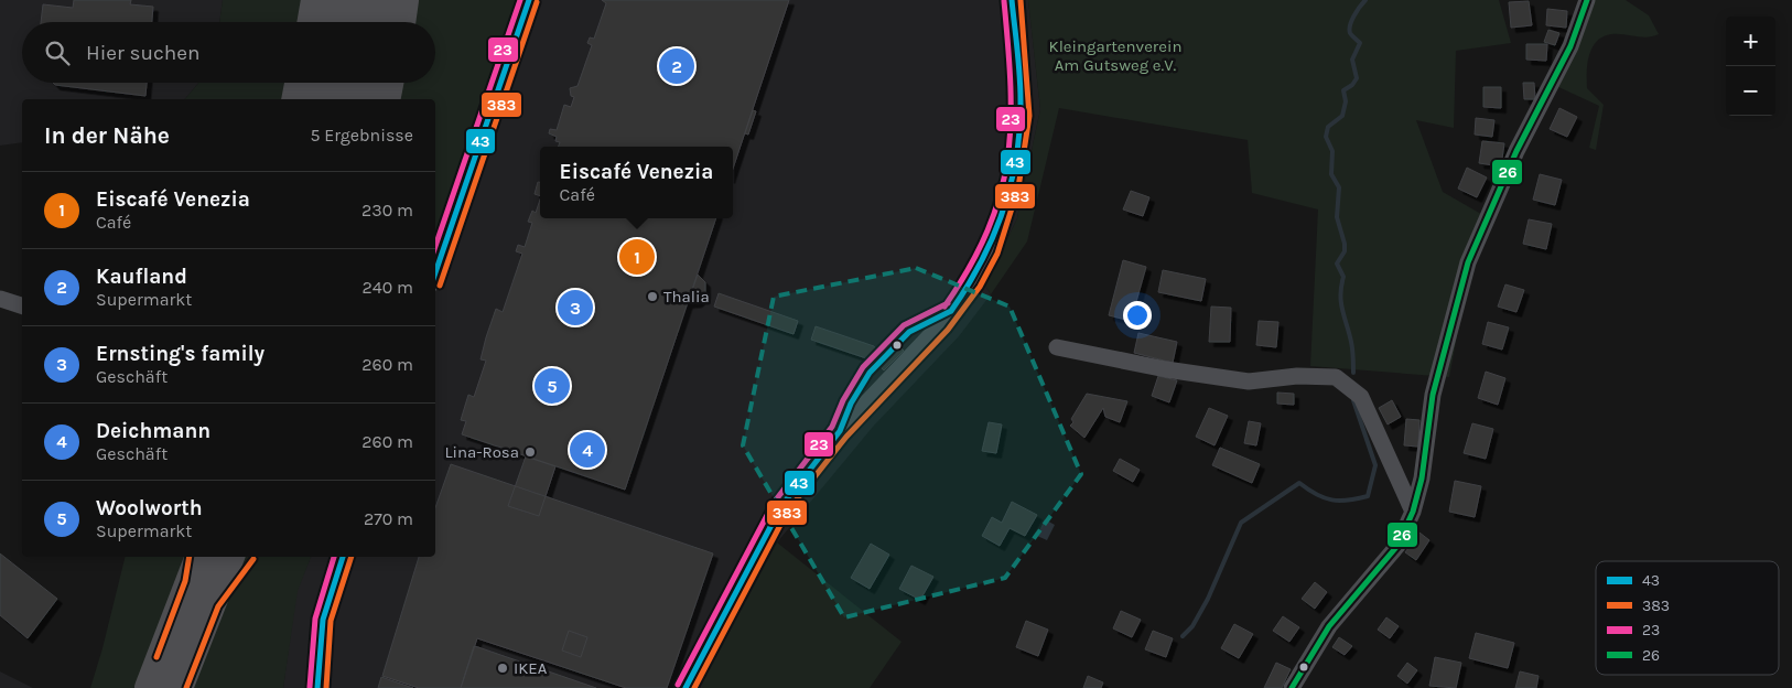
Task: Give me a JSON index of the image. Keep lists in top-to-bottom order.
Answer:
{
  "parks": ["Kleingartenverein Am Gutsweg e.V."],
  "places": ["Thalia", "Lina-Rosa", "IKEA"],
  "lines": [
    "transit line 43",
    "transit line 383",
    "transit line 23",
    "transit line 26"
  ],
  "legend": [
    "43",
    "383",
    "23",
    "26"
  ],
  "page": {
    "map_buttons": ["+", "−"],
    "search": "Hier suchen",
    "pins": [
      "2",
      "1",
      "3",
      "5",
      "4"
    ],
    "heading": ["In der Nähe", "5 Ergebnisse"],
    "popup": ["Eiscafé Venezia", "Café"],
    "list": [
      {
        "mark": "1",
        "name": "Eiscafé Venezia",
        "note": "Café",
        "value": "230 m"
      },
      {
        "mark": "2",
        "name": "Kaufland",
        "note": "Supermarkt",
        "value": "240 m"
      },
      {
        "mark": "3",
        "name": "Ernsting's family",
        "note": "Geschäft",
        "value": "260 m"
      },
      {
        "mark": "4",
        "name": "Deichmann",
        "note": "Geschäft",
        "value": "260 m"
      },
      {
        "mark": "5",
        "name": "Woolworth",
        "note": "Supermarkt",
        "value": "270 m"
      }
    ]
  }
}
